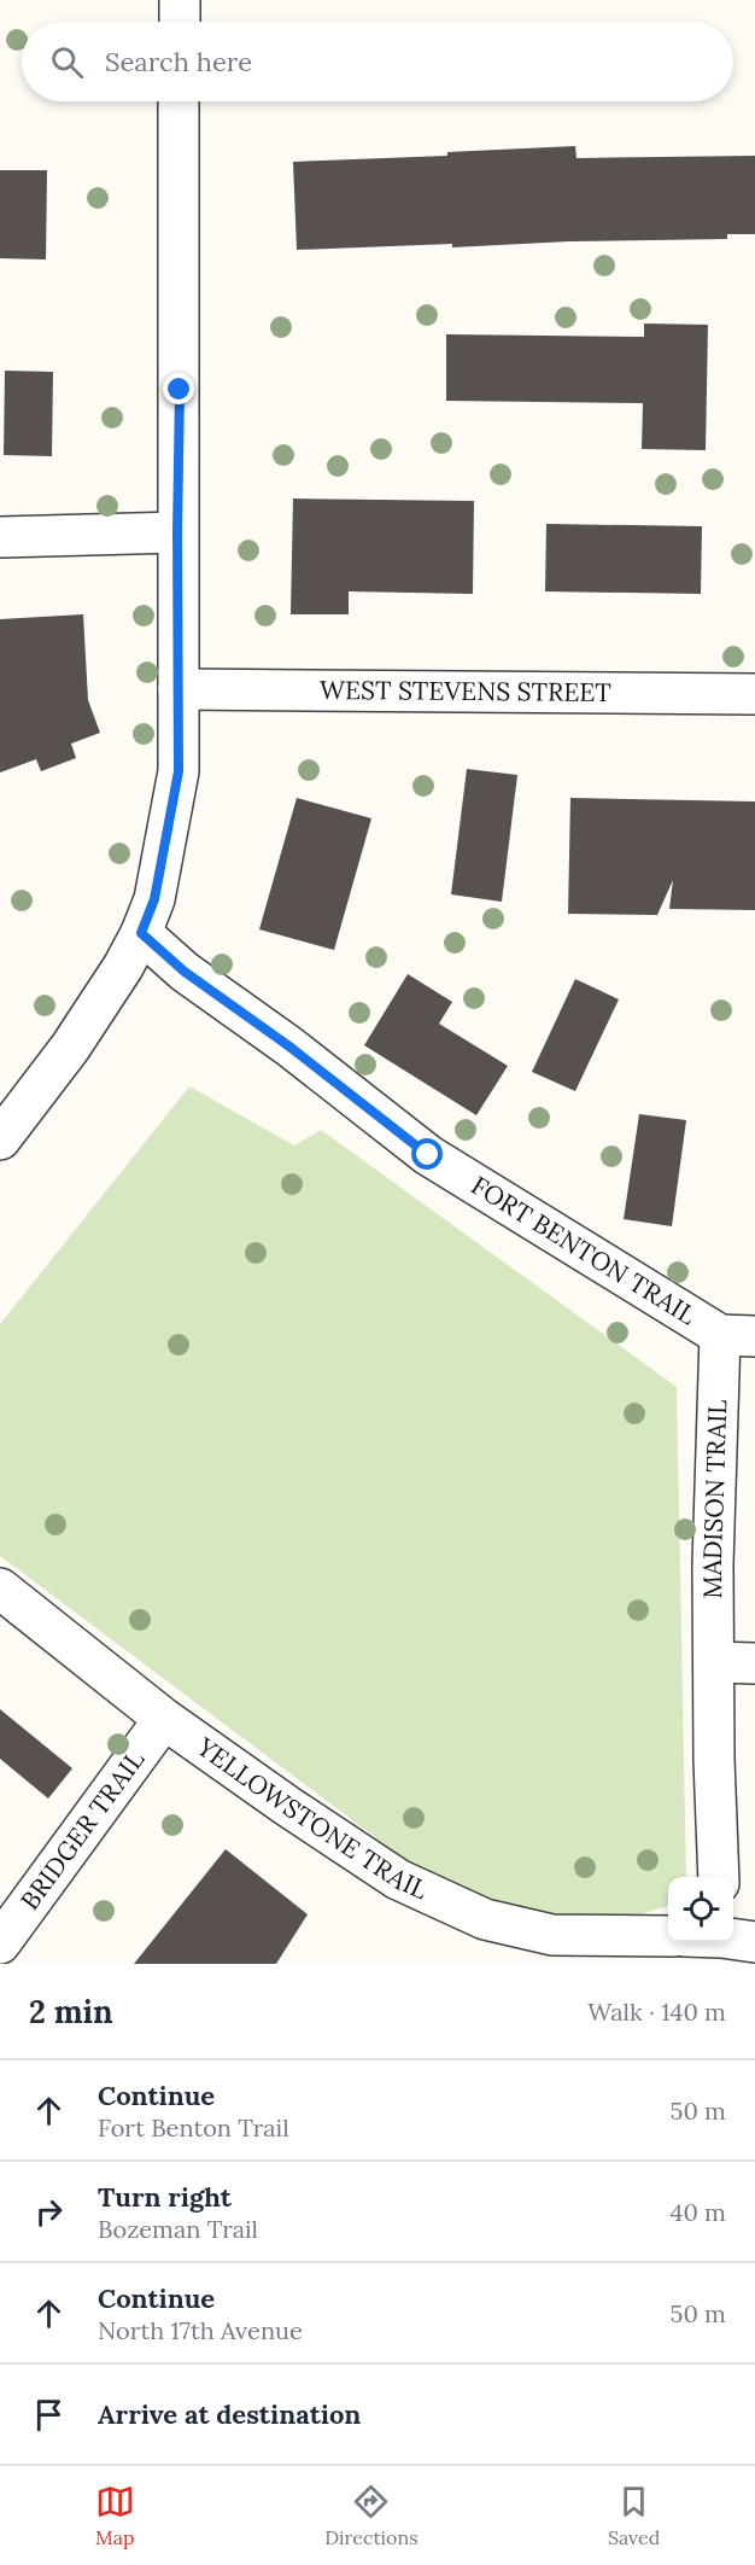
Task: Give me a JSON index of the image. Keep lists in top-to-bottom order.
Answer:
{
  "streets": {
    "street": [
      "WEST STEVENS STREET",
      "FORT BENTON TRAIL",
      "MADISON TRAIL",
      "YELLOWSTONE TRAIL",
      "BRIDGER TRAIL"
    ]
  },
  "crossings": [
    ["FORT BENTON TRAIL", "MADISON TRAIL"],
    ["YELLOWSTONE TRAIL", "BRIDGER TRAIL"]
  ],
  "page": {
    "search": "Search here",
    "heading": ["2 min", "Walk · 140 m"],
    "list": [
      ["Continue", "Fort Benton Trail", "50 m"],
      ["Turn right", "Bozeman Trail", "40 m"],
      ["Continue", "North 17th Avenue", "50 m"],
      "Arrive at destination"
    ],
    "nav": ["Map", "Directions", "Saved"]
  }
}
